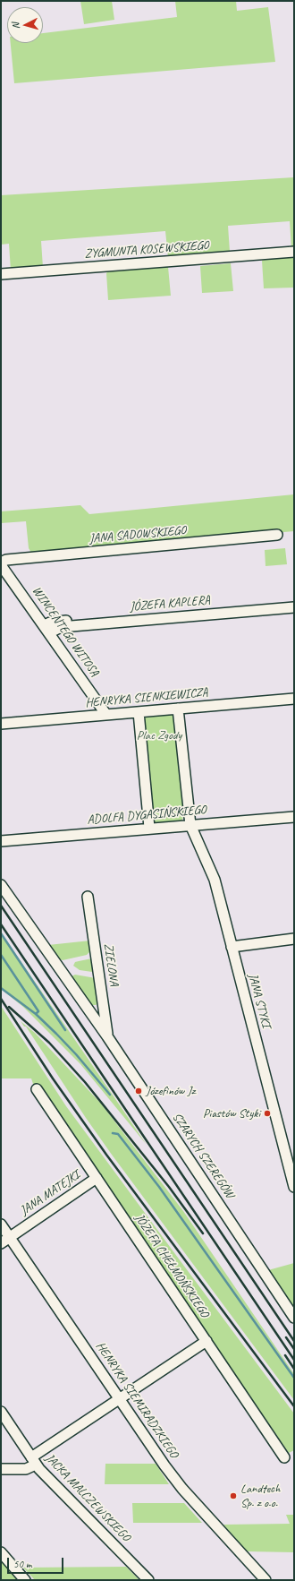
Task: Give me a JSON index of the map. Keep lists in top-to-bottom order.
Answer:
{
  "streets": {
    "street": [
      "ZYGMUNTA KOSEWSKIEGO",
      "JANA SADOWSKIEGO",
      "JÓZEFA KAPLERA",
      "WINCENTEGO WITOSA",
      "HENRYKA SIENKIEWICZA",
      "ADOLFA DYGASIŃSKIEGO",
      "ZIELONA",
      "JANA STYKI",
      "SZARYCH SZEREGÓW",
      "JANA MATEJKI",
      "JÓZEFA CHEŁMOŃSKIEGO",
      "HENRYKA SIEMIRADZKIEGO",
      "JACKA MALCZEWSKIEGO"
    ]
  },
  "crossings": [
    ["JANA SADOWSKIEGO", "WINCENTEGO WITOSA"],
    ["JÓZEFA KAPLERA", "WINCENTEGO WITOSA"],
    ["WINCENTEGO WITOSA", "HENRYKA SIENKIEWICZA"],
    ["ADOLFA DYGASIŃSKIEGO", "JANA STYKI"],
    ["ZIELONA", "SZARYCH SZEREGÓW"],
    ["JANA MATEJKI", "JÓZEFA CHEŁMOŃSKIEGO"],
    ["JANA MATEJKI", "HENRYKA SIEMIRADZKIEGO"]
  ],
  "parks": ["Plac Zgody"],
  "places": ["Józefinów Jz", "Piastów Styki", "Landtech Sp. z o.o."],
  "scale_bar": "50 m",
  "north": "left"
}
